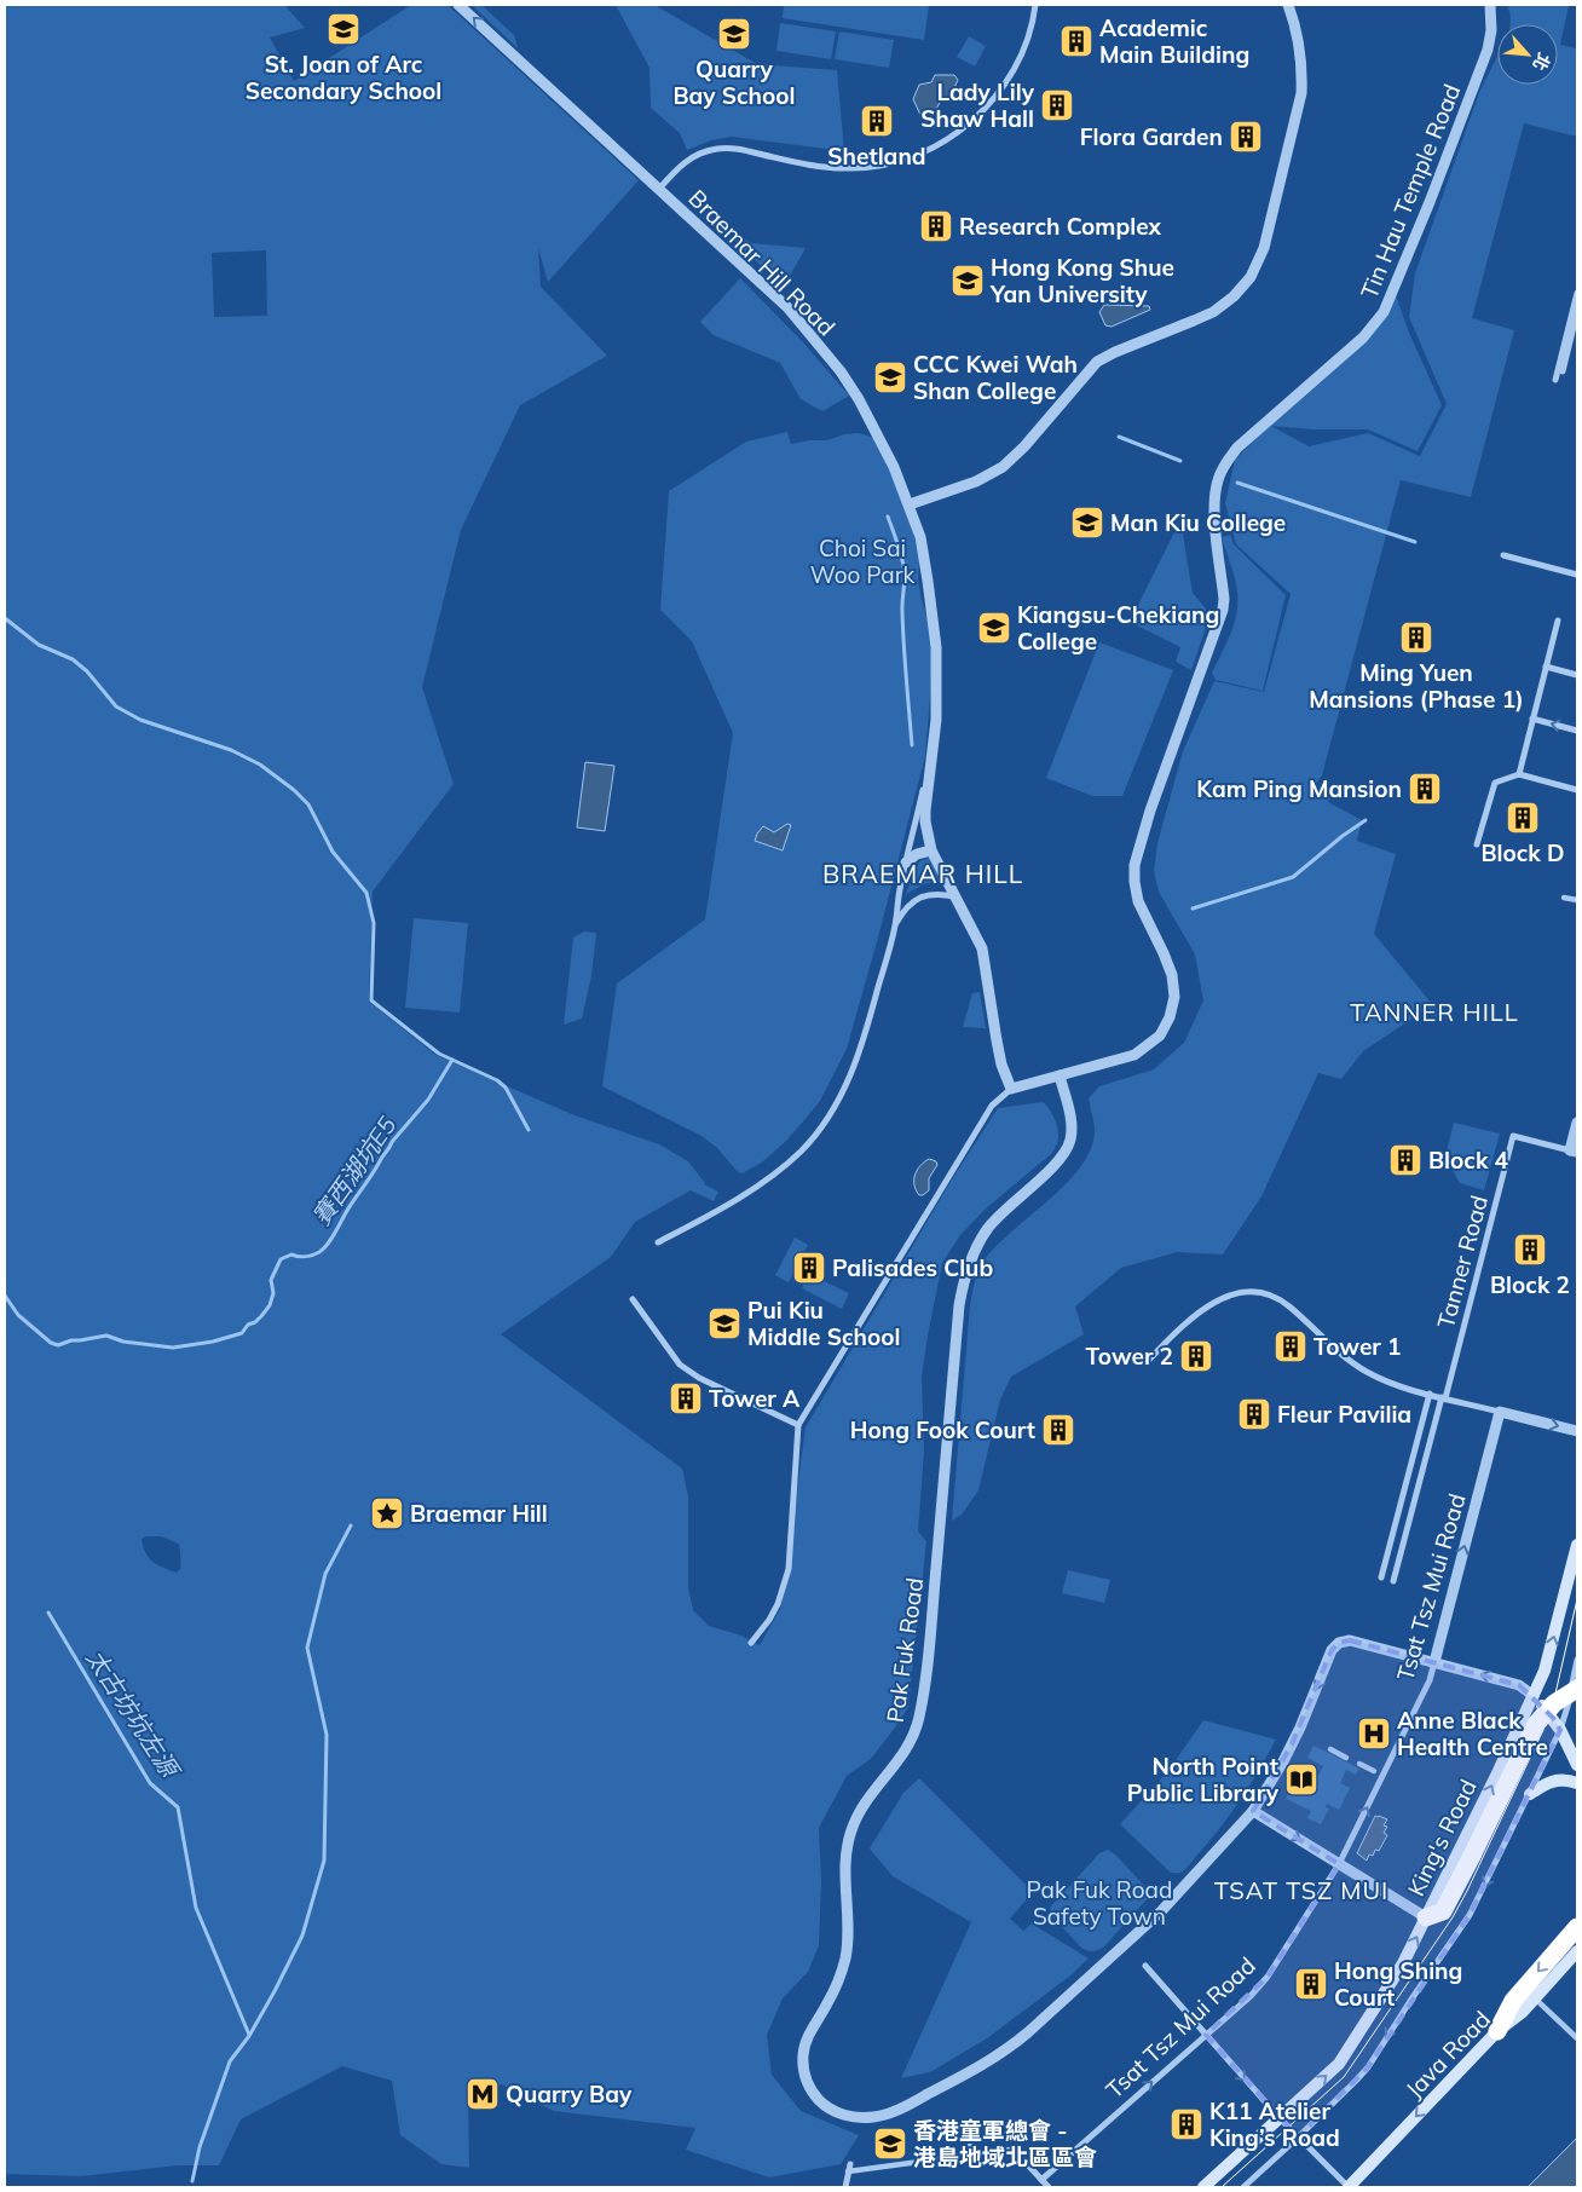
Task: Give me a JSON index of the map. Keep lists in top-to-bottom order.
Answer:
{
  "streets": {
    "main road": ["King's Road", "Java Road"],
    "street": [
      "Tin Hau Temple Road",
      "Braemar Hill Road",
      "Tanner Road",
      "Tsat Tsz Mui Road",
      "Pak Fuk Road"
    ]
  },
  "crossings": [
    ["Tin Hau Temple Road", "Braemar Hill Road"],
    ["Tin Hau Temple Road", "Pak Fuk Road"],
    ["Tsat Tsz Mui Road", "Pak Fuk Road"]
  ],
  "one_way": ["Tsat Tsz Mui Road", "King's Road", "Java Road"],
  "districts": ["BRAEMAR HILL", "TANNER HILL", "TSAT TSZ MUI"],
  "water": ["賽西湖坑E5", "太古坊坑左源"],
  "parks": ["Choi Sai Woo Park", "Pak Fuk Road Safety Town"],
  "places": {
    "school or university": [
      "St. Joan of Arc Secondary School",
      "Quarry Bay School",
      "Hong Kong Shue Yan University",
      "CCC Kwei Wah Shan College",
      "Man Kiu College",
      "Kiangsu-Chekiang College",
      "Pui Kiu Middle School",
      "香港童軍總會 - 港島地域北區區會"
    ],
    "building": [
      "Academic Main Building",
      "Lady Lily Shaw Hall",
      "Shetland",
      "Flora Garden",
      "Research Complex",
      "Ming Yuen Mansions (Phase 1)",
      "Kam Ping Mansion",
      "Block D",
      "Block 4",
      "Block 2",
      "Palisades Club",
      "Tower 1",
      "Tower 2",
      "Tower A",
      "Fleur Pavilia",
      "Hong Fook Court",
      "Hong Shing Court",
      "K11 Atelier King’s Road"
    ],
    "place": ["Braemar Hill"],
    "hospital": ["Anne Black Health Centre"],
    "library": ["North Point Public Library"],
    "metro station": ["Quarry Bay"]
  },
  "north": "bottom right"
}
